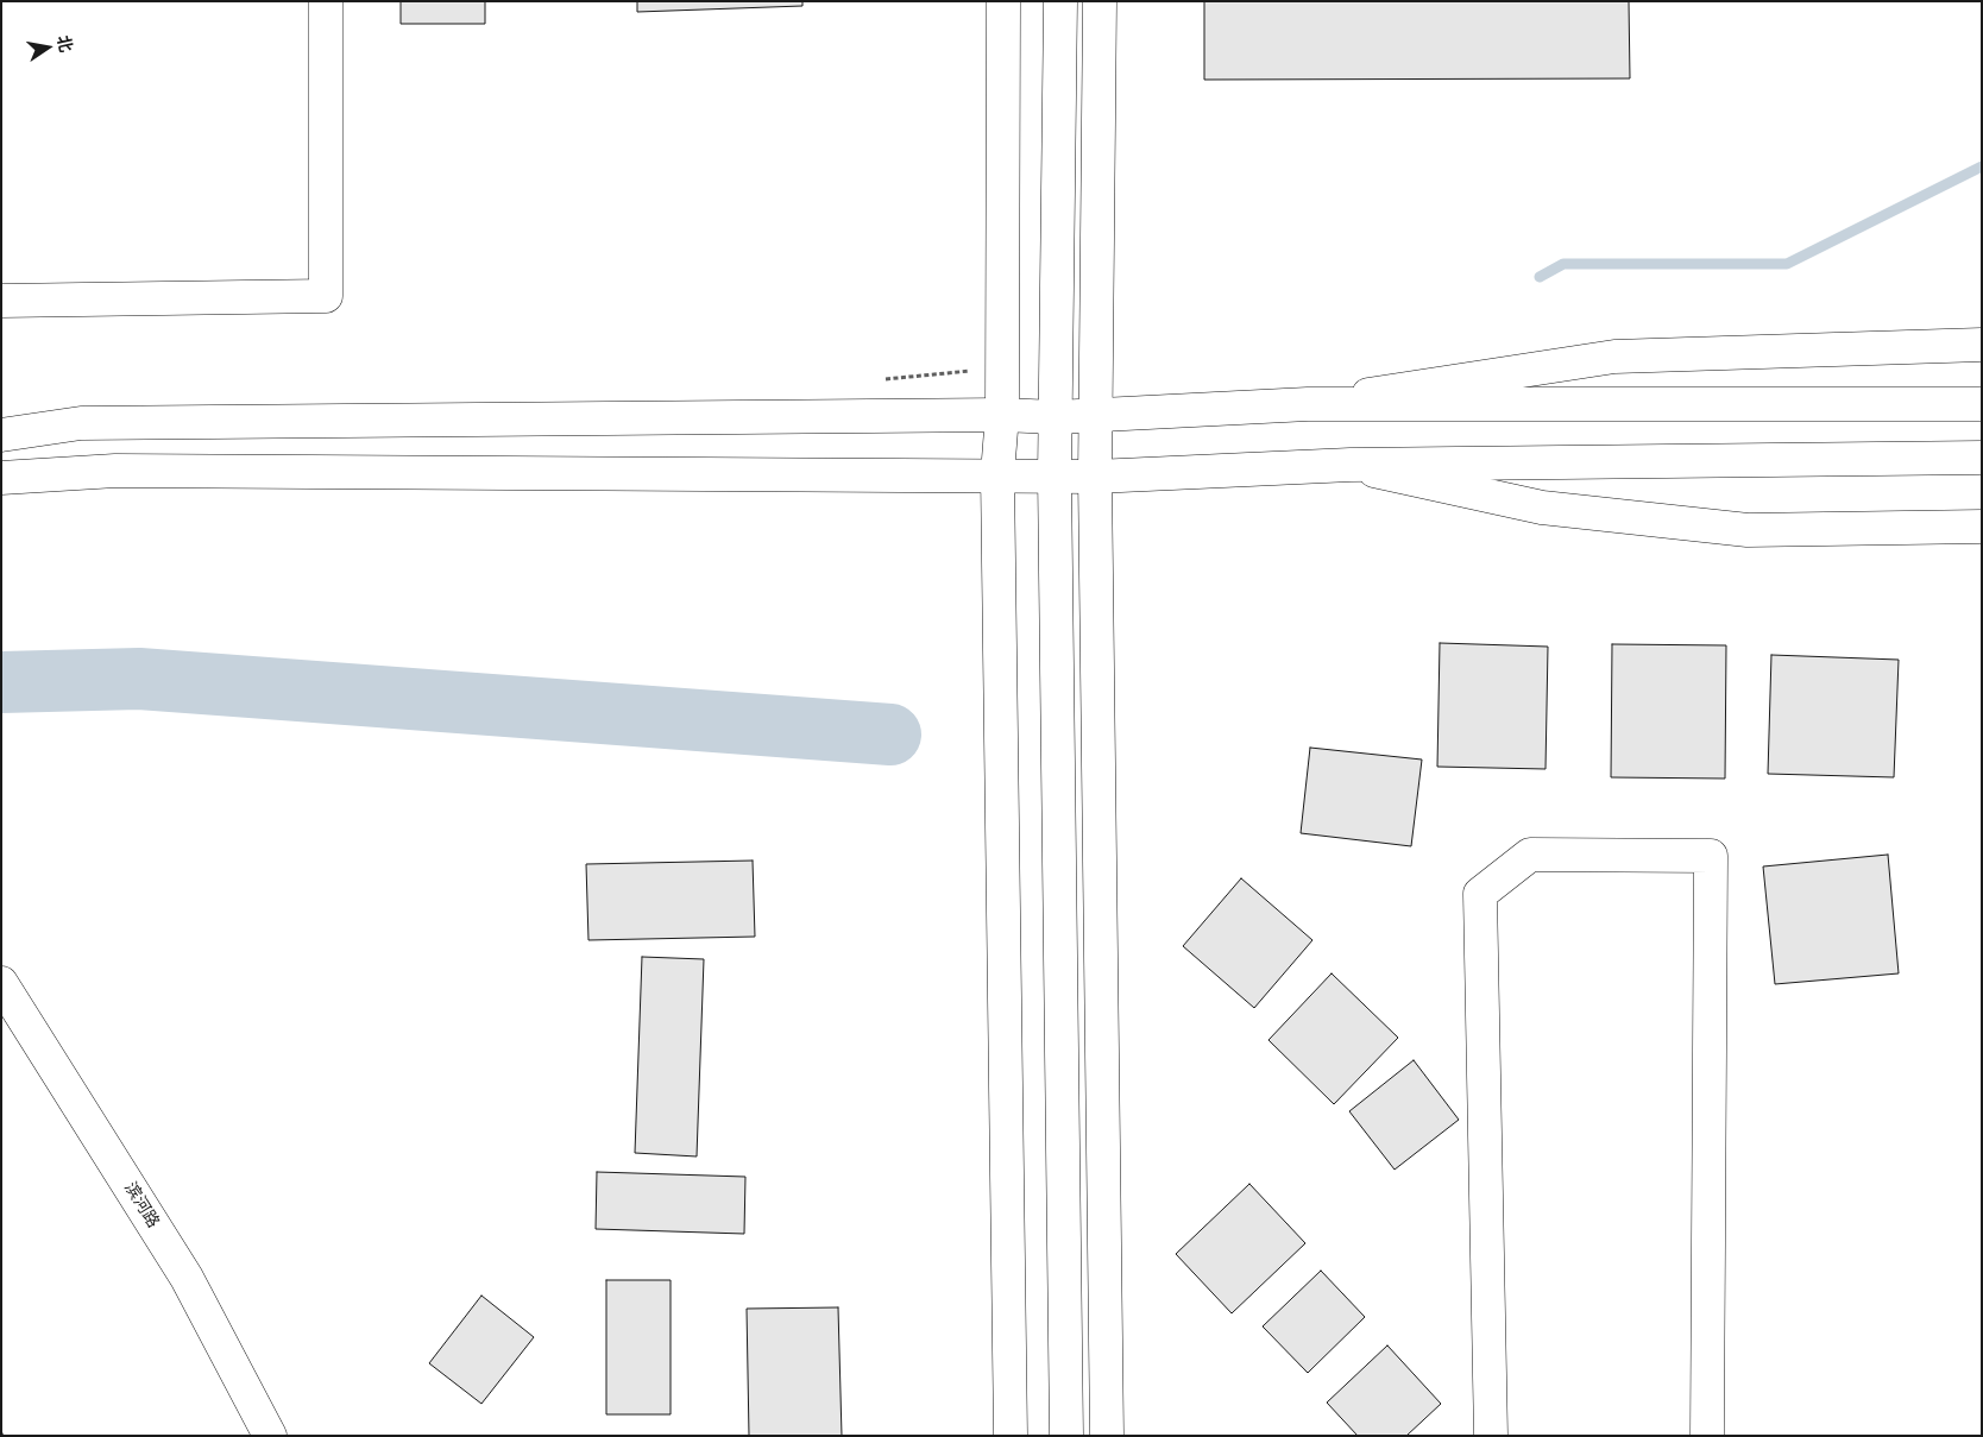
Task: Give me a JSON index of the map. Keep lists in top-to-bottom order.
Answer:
{
  "streets": {
    "main road": ["滨河路"]
  },
  "north": "right"
}
